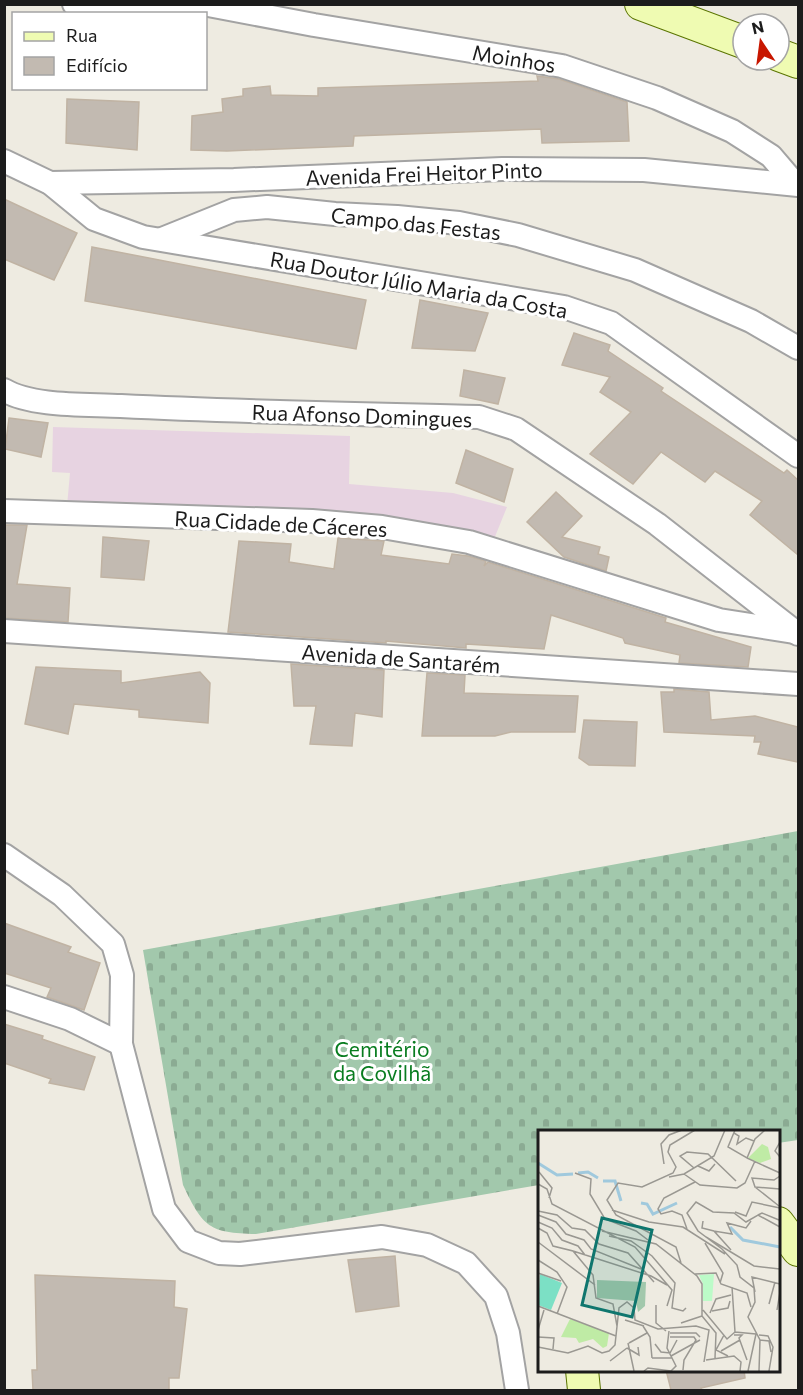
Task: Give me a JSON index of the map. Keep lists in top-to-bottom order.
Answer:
{
  "streets": {
    "street": [
      "Moinhos",
      "Avenida Frei Heitor Pinto",
      "Campo das Festas",
      "Rua Doutor Júlio Maria da Costa",
      "Rua Afonso Domingues",
      "Rua Cidade de Cáceres",
      "Avenida de Santarém"
    ]
  },
  "crossings": [
    ["Moinhos", "Avenida Frei Heitor Pinto"],
    ["Avenida Frei Heitor Pinto", "Rua Doutor Júlio Maria da Costa"],
    ["Campo das Festas", "Rua Doutor Júlio Maria da Costa"],
    ["Rua Afonso Domingues", "Rua Cidade de Cáceres"]
  ],
  "parks": ["Cemitério da Covilhã"],
  "legend": ["Rua", "Edifício"],
  "north": "top"
}
